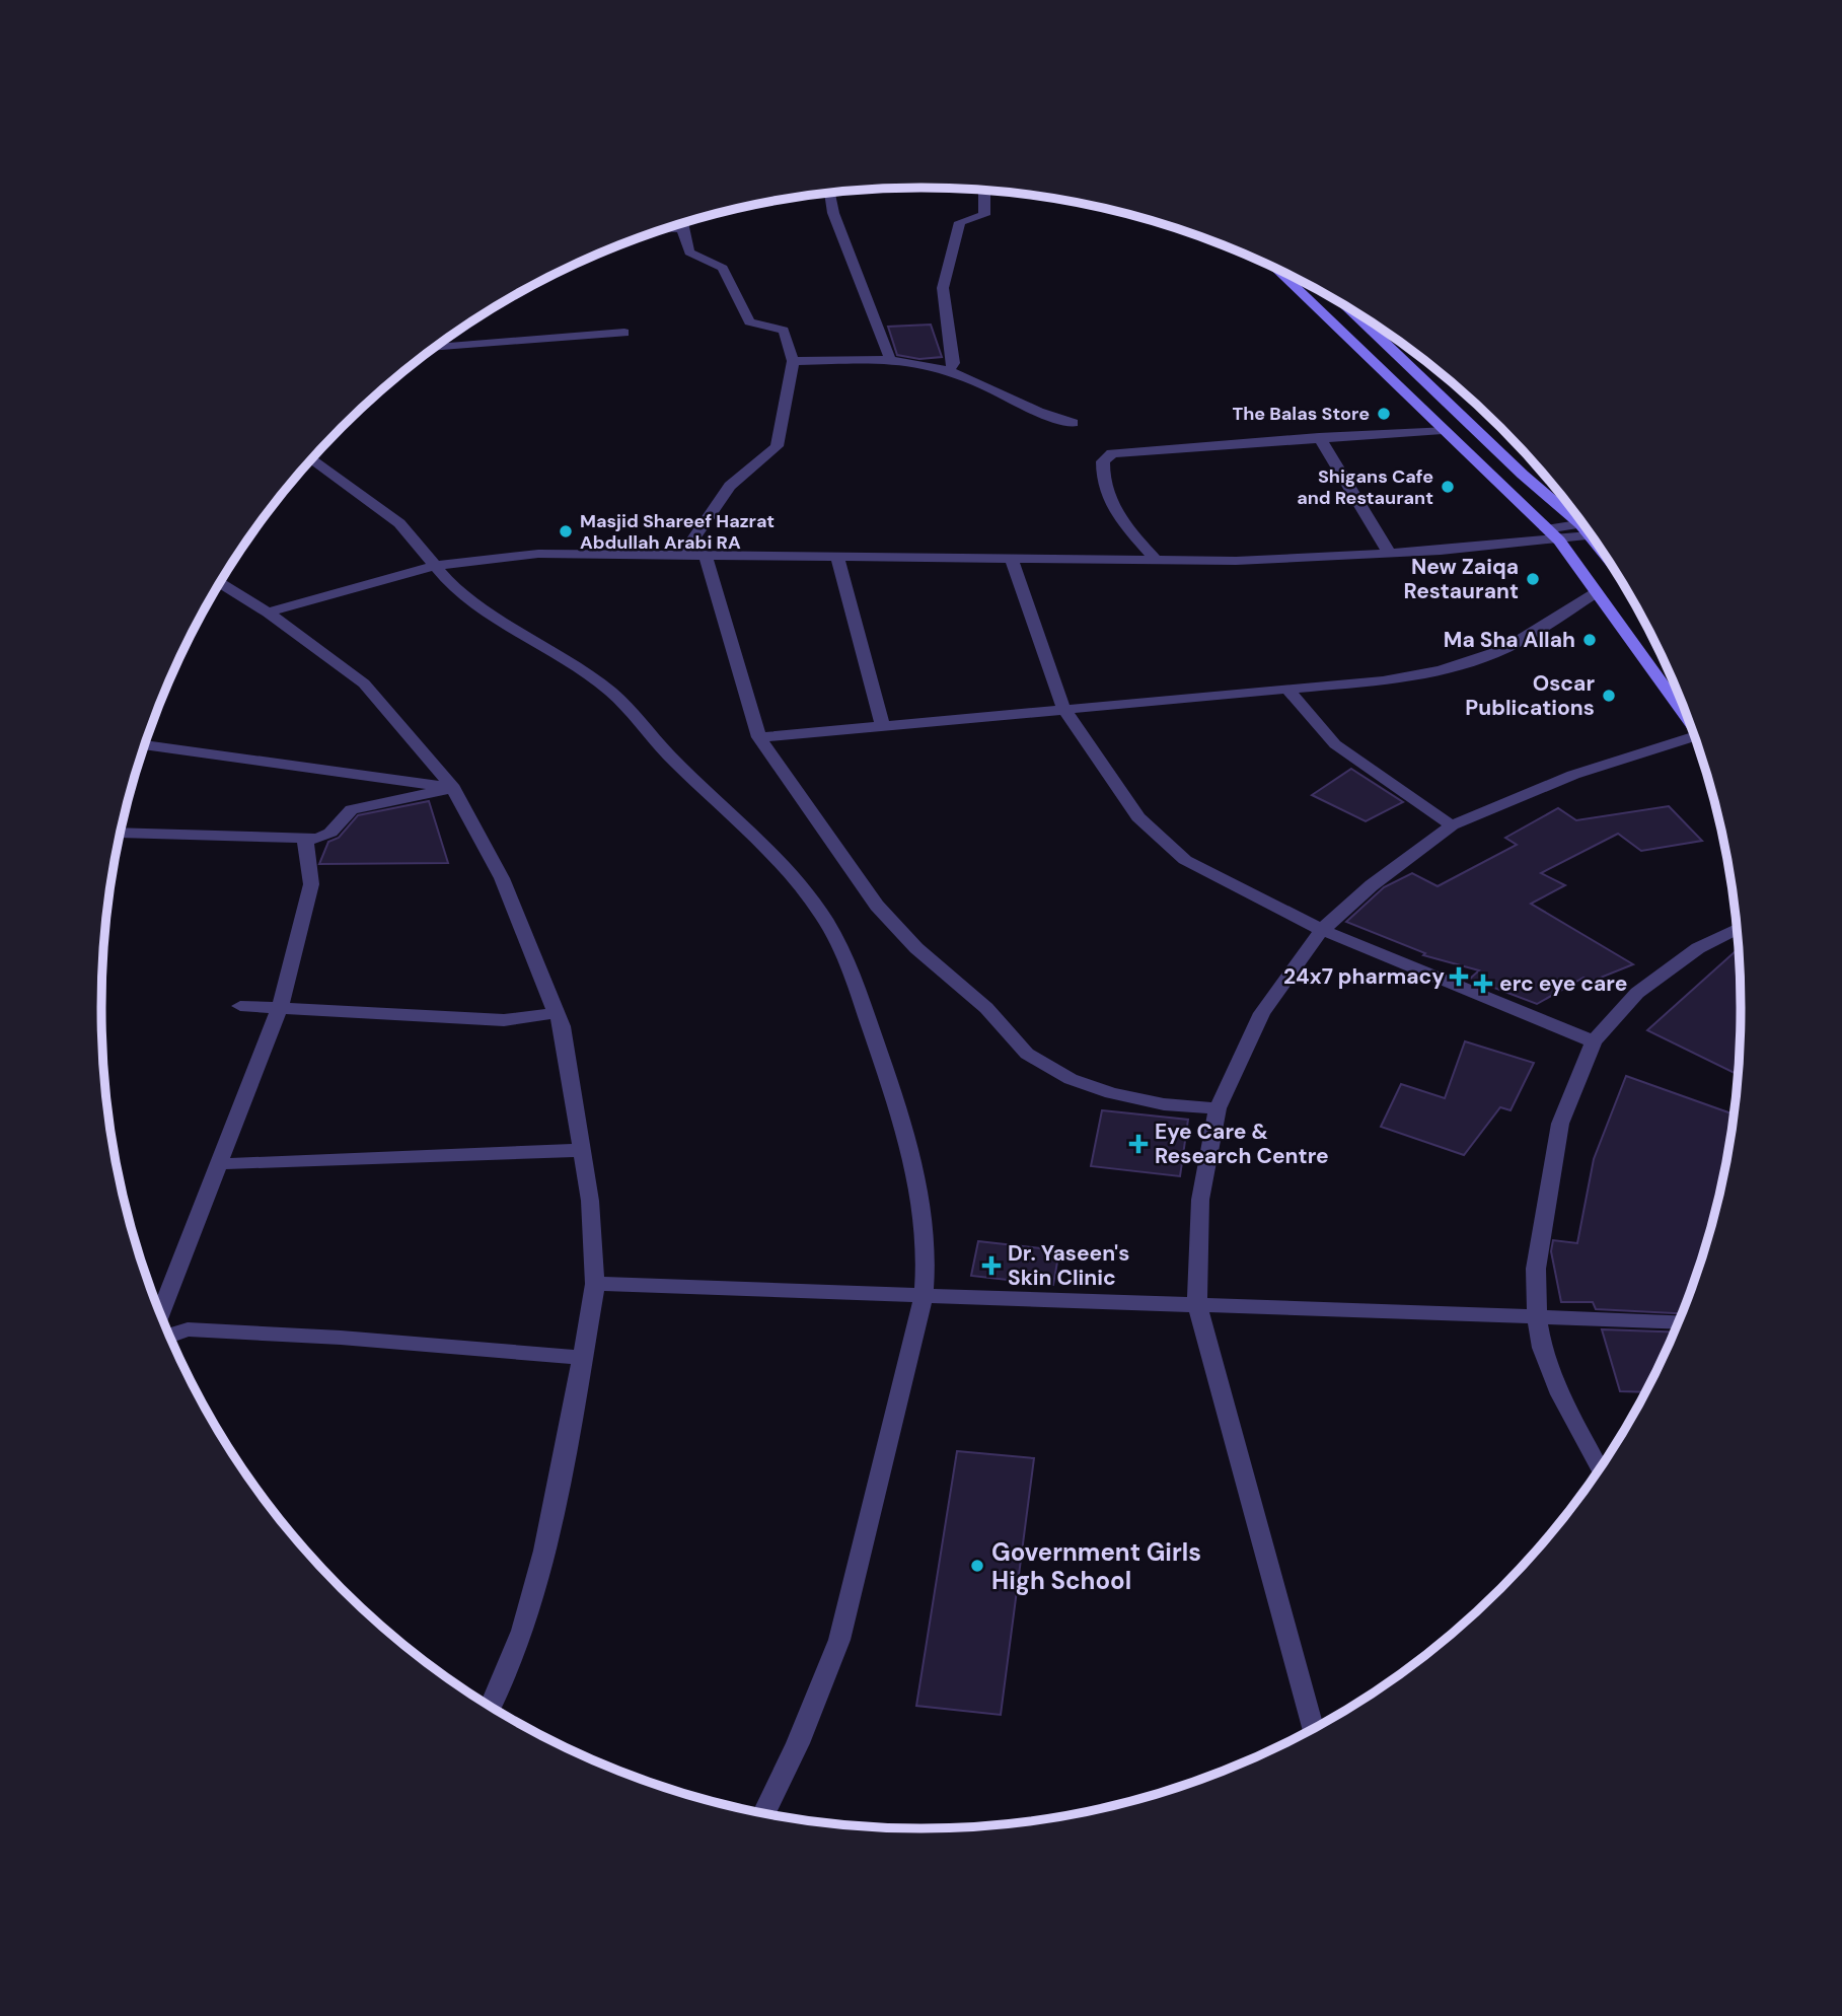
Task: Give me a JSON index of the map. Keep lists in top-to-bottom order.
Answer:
{
  "places": {
    "other": [
      "The Balas Store",
      "Shigans Cafe and Restaurant",
      "Masjid Shareef Hazrat Abdullah Arabi RA",
      "New Zaiqa Restaurant",
      "Ma Sha Allah",
      "Oscar Publications",
      "Government Girls High School"
    ],
    "health": [
      "24x7 pharmacy",
      "erc eye care",
      "Eye Care & Research Centre",
      "Dr. Yaseen's Skin Clinic"
    ]
  }
}
